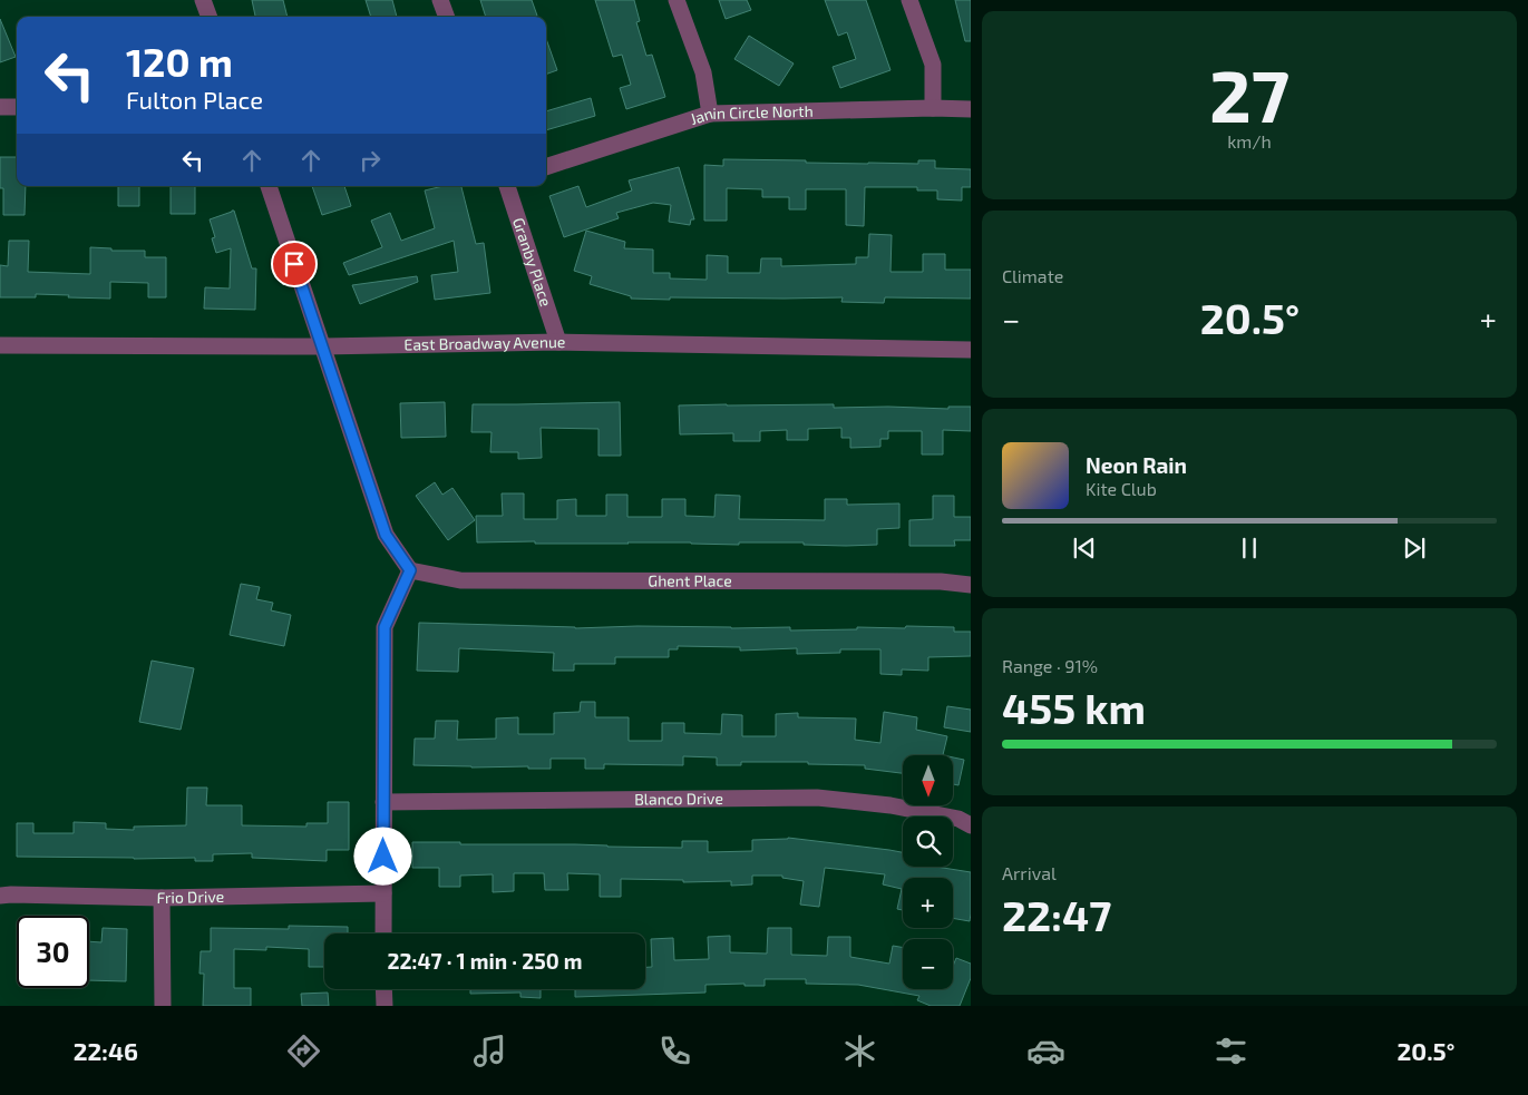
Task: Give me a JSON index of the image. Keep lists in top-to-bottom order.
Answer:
{
  "streets": {
    "street": [
      "Janin Circle North",
      "Granby Place",
      "East Broadway Avenue",
      "Ghent Place",
      "Blanco Drive",
      "Frio Drive"
    ]
  },
  "crossings": [
    ["Granby Place", "East Broadway Avenue"]
  ],
  "north": "bottom",
  "page": {
    "tile": [
      ["27", "km/h"],
      "Climate",
      ["Range · 91%", "455 km"],
      ["Arrival", "22:47"]
    ],
    "turn": ["120 m", "Fulton Place"],
    "heat": ["−", "20.5°", "+"],
    "song": ["Neon Rain", "Kite Club"],
    "map_buttons": ["+", "−"],
    "limit": "30",
    "trip": "22:47 · 1 min · 250 m",
    "tabs": ["22:46", "20.5°"]
  }
}
